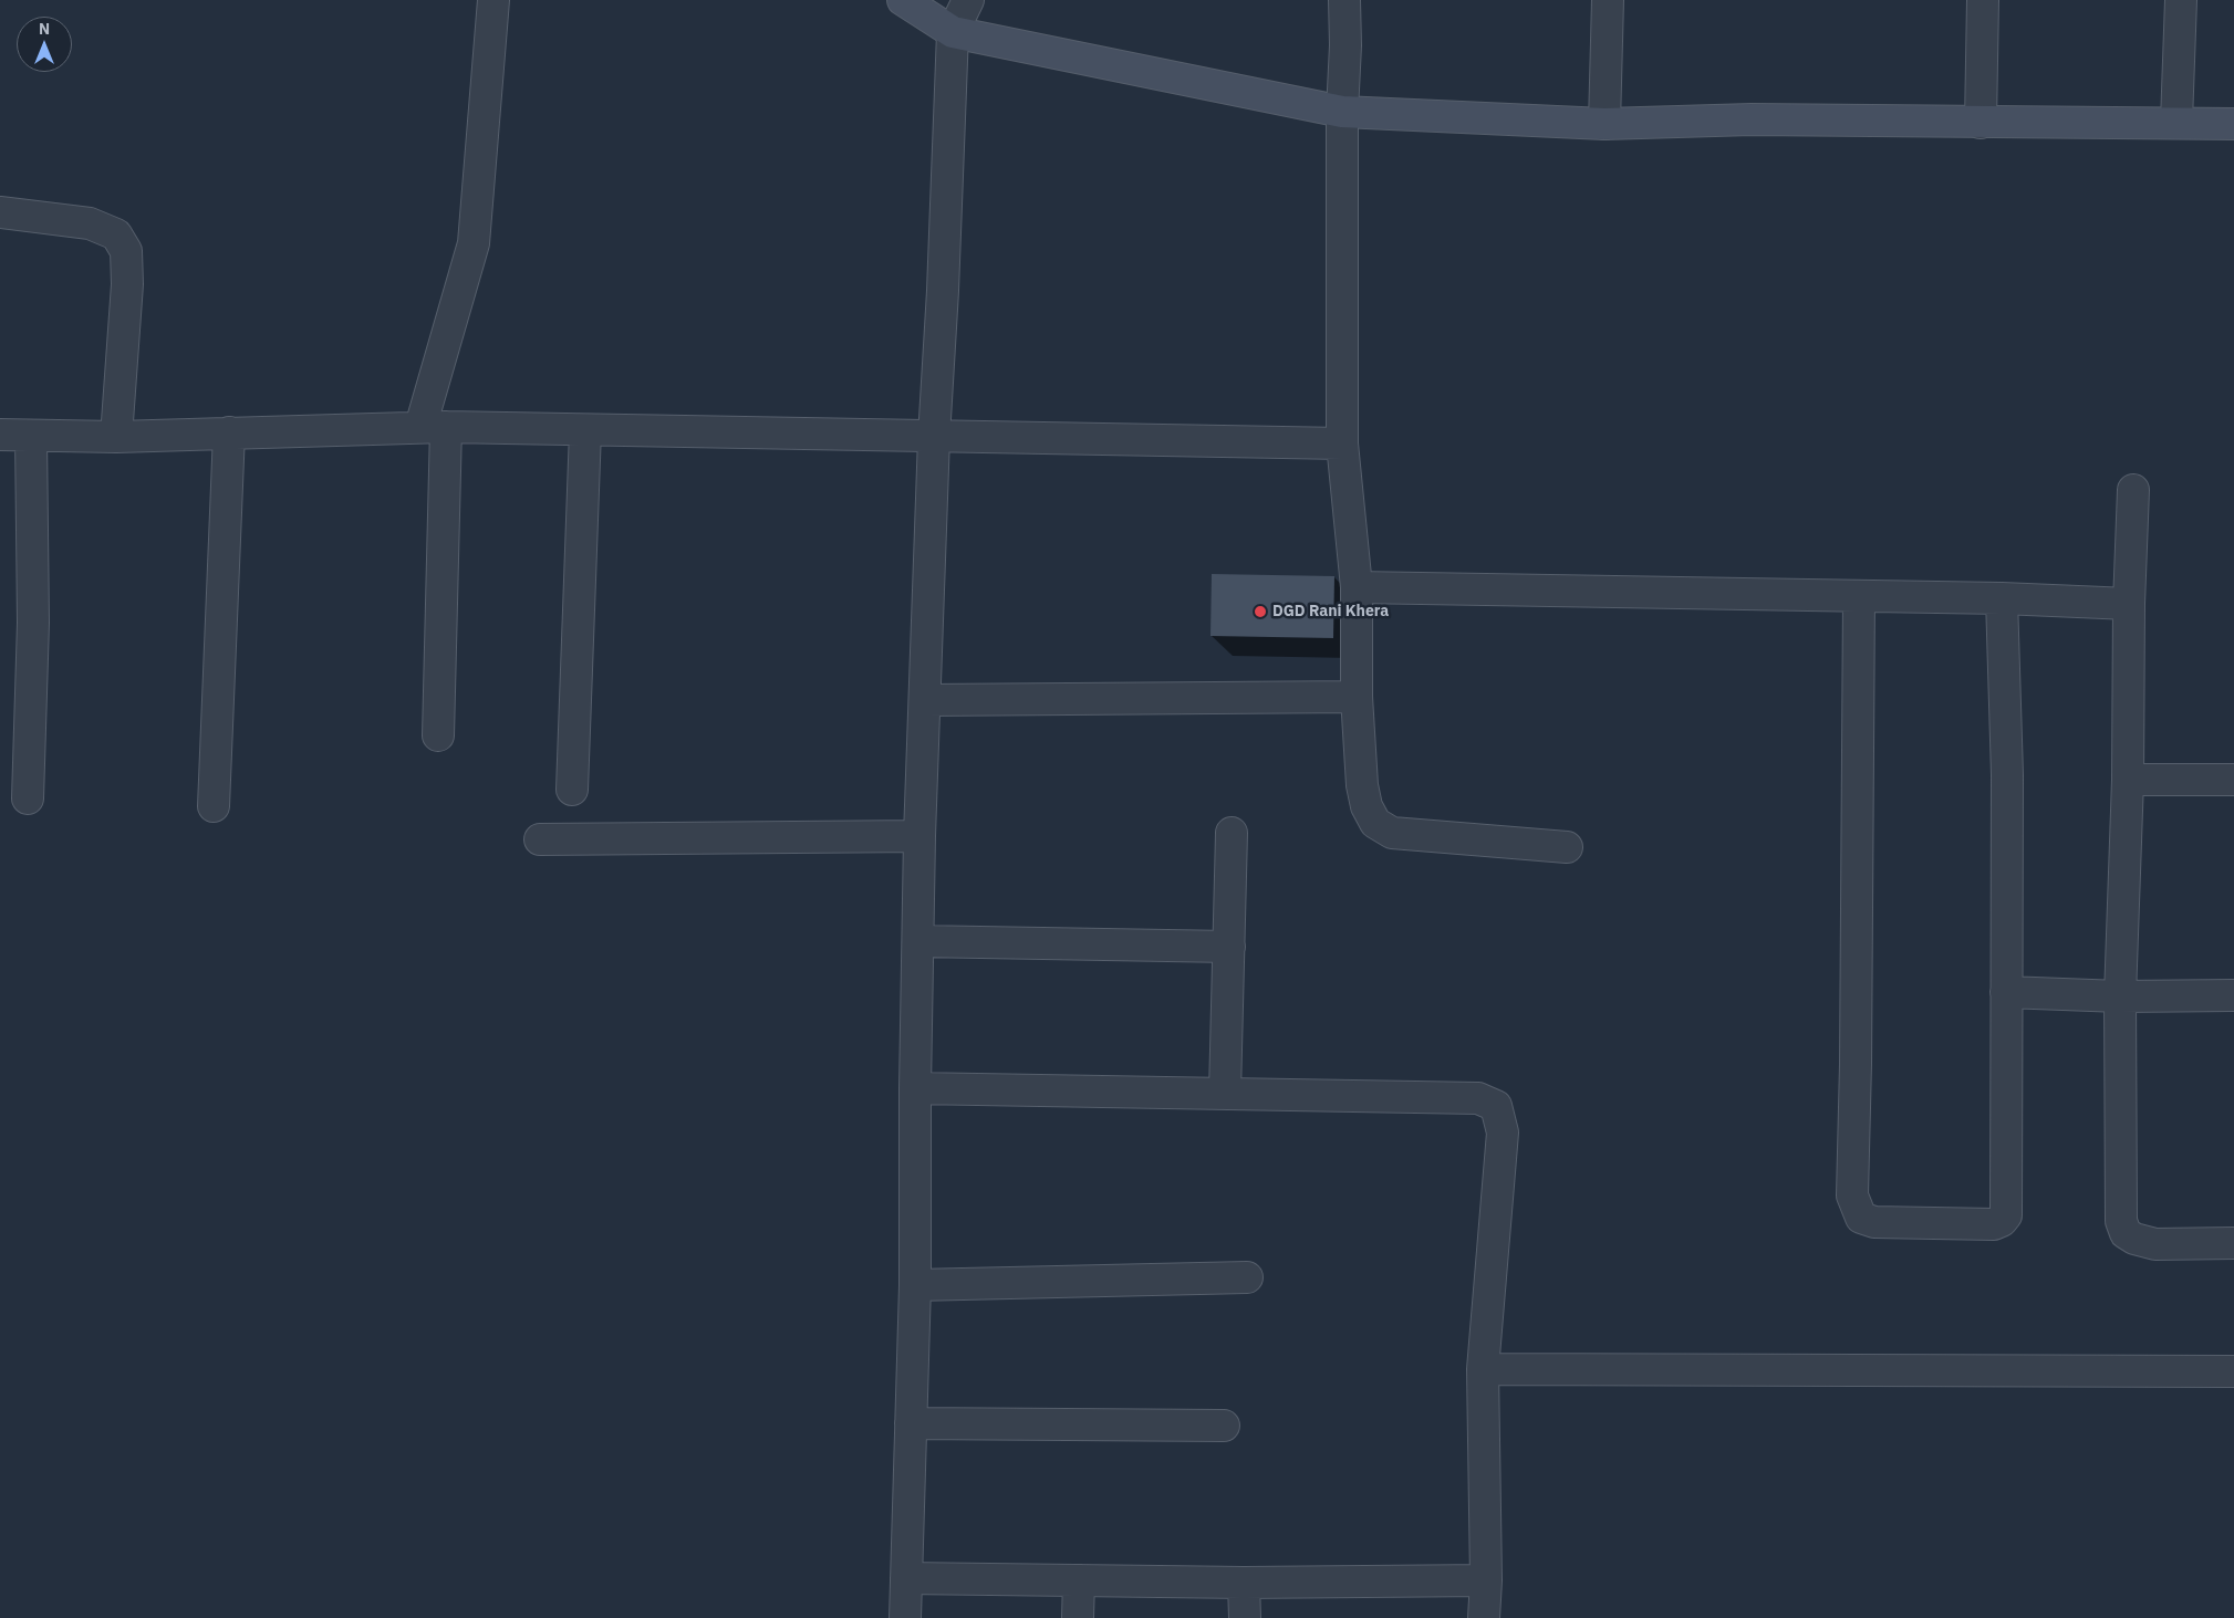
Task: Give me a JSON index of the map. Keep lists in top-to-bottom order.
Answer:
{
  "places": ["DGD Rani Khera"],
  "north": "top"
}
